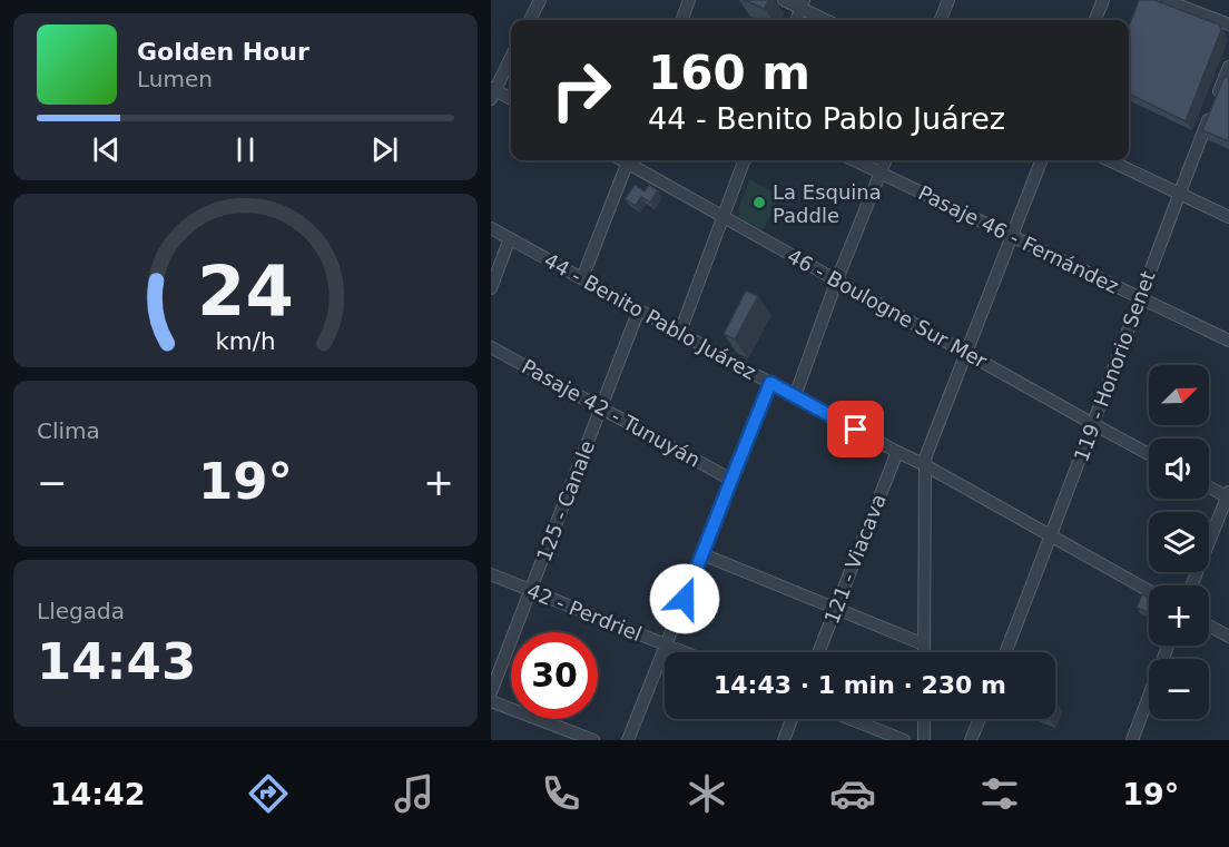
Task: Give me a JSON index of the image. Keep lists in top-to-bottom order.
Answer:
{
  "streets": {
    "street": [
      "Pasaje 46 - Fernández",
      "46 - Boulogne Sur Mer",
      "44 - Benito Pablo Juárez",
      "119 - Honorio Senet",
      "Pasaje 42 - Tunuyán",
      "125 - Canale",
      "121 - Viacava",
      "42 - Perdriel"
    ]
  },
  "crossings": [
    ["Pasaje 46 - Fernández", "119 - Honorio Senet"],
    ["46 - Boulogne Sur Mer", "119 - Honorio Senet"],
    ["44 - Benito Pablo Juárez", "119 - Honorio Senet"],
    ["44 - Benito Pablo Juárez", "125 - Canale"],
    ["44 - Benito Pablo Juárez", "121 - Viacava"],
    ["Pasaje 42 - Tunuyán", "125 - Canale"],
    ["125 - Canale", "42 - Perdriel"]
  ],
  "places": ["La Esquina Paddle"],
  "north": "top right",
  "page": {
    "turn": ["160 m", "44 - Benito Pablo Juárez"],
    "song": ["Golden Hour", "Lumen"],
    "map_buttons": ["+", "−"],
    "tile": [
      "Clima",
      ["Llegada", "14:43"]
    ],
    "heat": ["−", "19°", "+"],
    "limit": "30",
    "trip": "14:43 · 1 min · 230 m",
    "tabs": ["14:42", "19°"],
    "gauge": ["24", "km/h"]
  }
}
